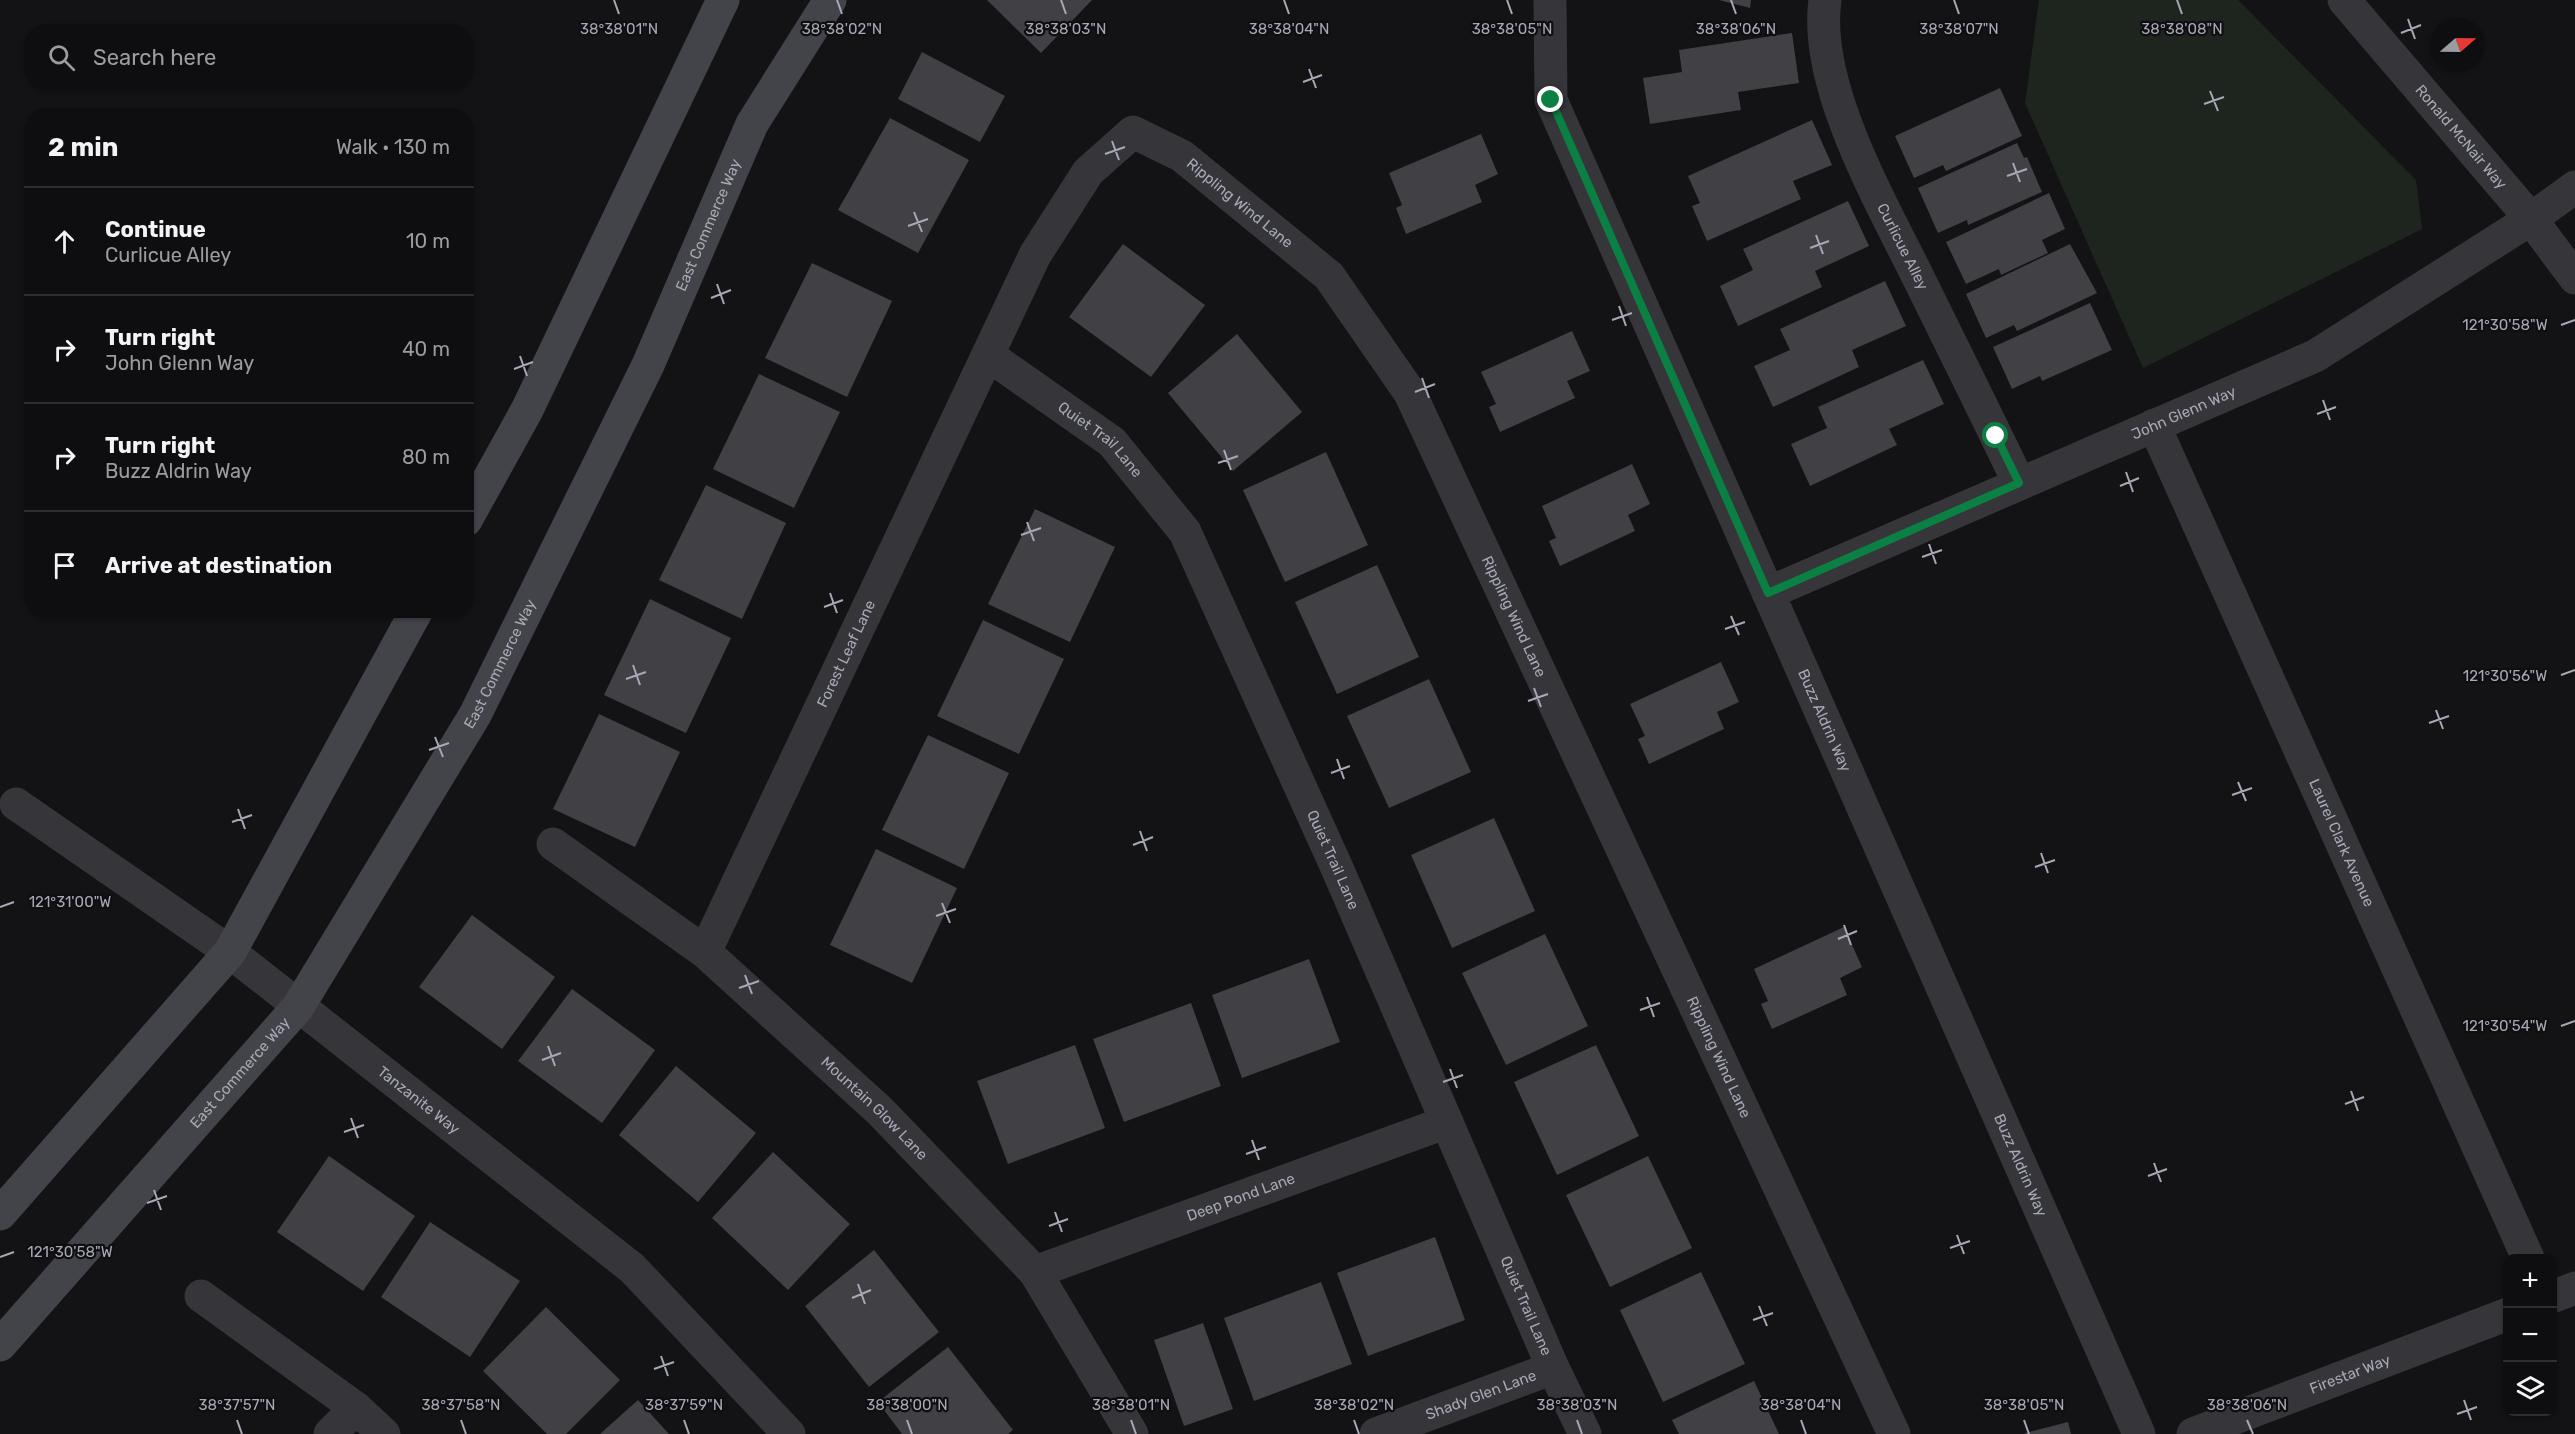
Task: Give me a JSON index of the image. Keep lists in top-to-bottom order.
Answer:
{
  "streets": {
    "main road": ["East Commerce Way"],
    "street": [
      "Ronald McNair Way",
      "Rippling Wind Lane",
      "Curlicue Alley",
      "John Glenn Way",
      "Quiet Trail Lane",
      "Forest Leaf Lane",
      "Buzz Aldrin Way",
      "Laurel Clark Avenue",
      "Tanzanite Way",
      "Mountain Glow Lane",
      "Deep Pond Lane",
      "Firestar Way",
      "Shady Glen Lane"
    ]
  },
  "crossings": [
    ["Ronald McNair Way", "John Glenn Way"],
    ["Rippling Wind Lane", "Quiet Trail Lane"],
    ["Rippling Wind Lane", "Forest Leaf Lane"],
    ["East Commerce Way", "Tanzanite Way"],
    ["Curlicue Alley", "John Glenn Way"],
    ["John Glenn Way", "Buzz Aldrin Way"],
    ["John Glenn Way", "Laurel Clark Avenue"],
    ["Quiet Trail Lane", "Forest Leaf Lane"],
    ["Quiet Trail Lane", "Deep Pond Lane"],
    ["Quiet Trail Lane", "Shady Glen Lane"],
    ["Forest Leaf Lane", "Mountain Glow Lane"],
    ["Mountain Glow Lane", "Deep Pond Lane"]
  ],
  "north": "right",
  "page": {
    "search": "Search here",
    "heading": ["2 min", "Walk · 130 m"],
    "list": [
      ["Continue", "Curlicue Alley", "10 m"],
      ["Turn right", "John Glenn Way", "40 m"],
      ["Turn right", "Buzz Aldrin Way", "80 m"],
      "Arrive at destination"
    ],
    "map_buttons": ["+", "−"]
  },
  "coordinates": [
    "38°38'01\"N",
    "38°38'02\"N",
    "38°38'03\"N",
    "38°38'04\"N",
    "38°38'05\"N",
    "38°38'06\"N",
    "38°38'07\"N",
    "38°38'08\"N",
    "121°30'58\"W",
    "121°30'56\"W",
    "121°31'00\"W",
    "121°30'54\"W",
    "38°37'57\"N",
    "38°37'58\"N",
    "38°37'59\"N",
    "38°38'00\"N"
  ]
}
